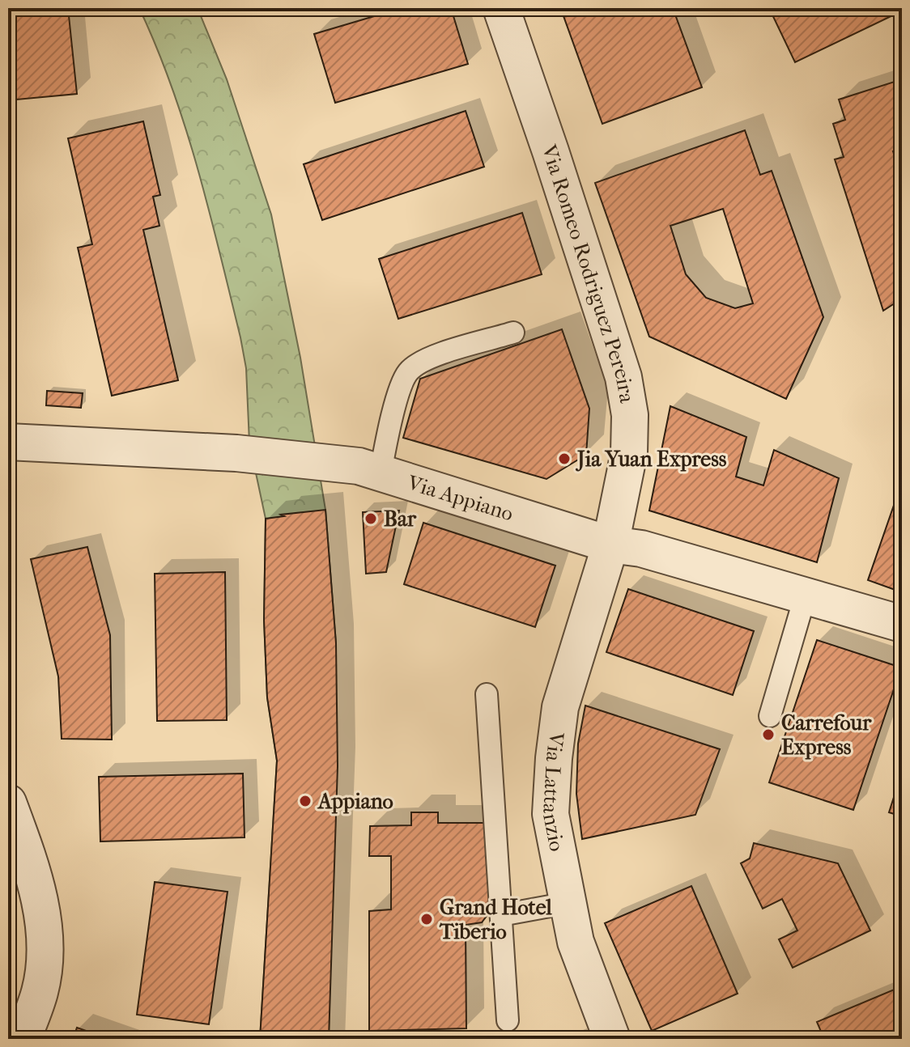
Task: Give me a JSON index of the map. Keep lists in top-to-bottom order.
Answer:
{
  "streets": {
    "street": ["Via Romeo Rodriguez Pereira", "Via Appiano", "Via Lattanzio"]
  },
  "crossings": [
    ["Via Romeo Rodriguez Pereira", "Via Appiano"],
    ["Via Romeo Rodriguez Pereira", "Via Lattanzio"],
    ["Via Appiano", "Via Lattanzio"]
  ],
  "places": [
    "Jia Yuan Express",
    "Bar",
    "Carrefour Express",
    "Appiano",
    "Grand Hotel Tiberio"
  ]
}
